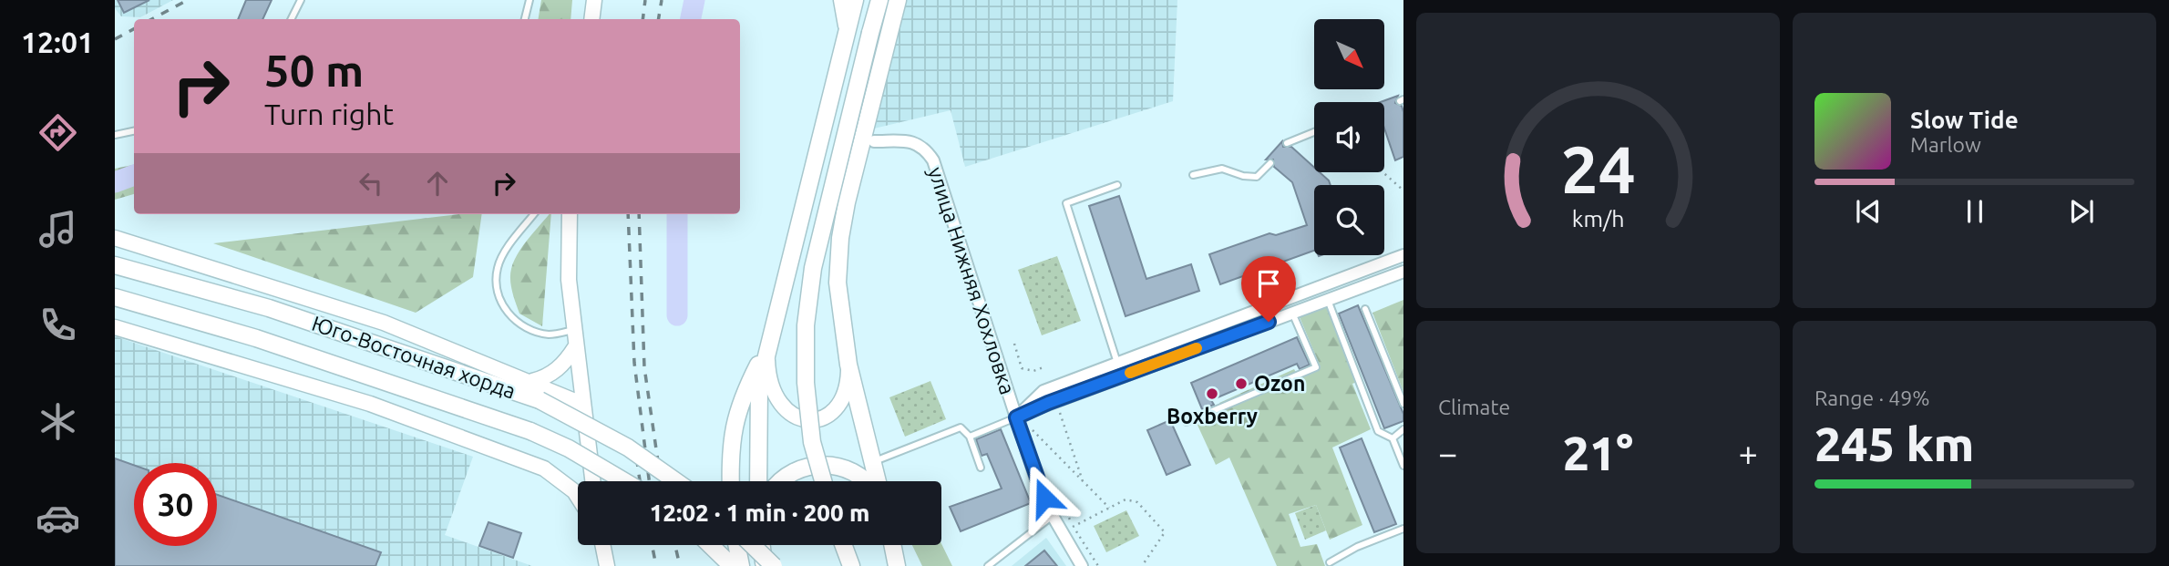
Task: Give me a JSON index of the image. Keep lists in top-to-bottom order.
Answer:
{
  "streets": {
    "main road": ["Юго-Восточная хорда"],
    "street": ["улица Нижняя Хохловка"]
  },
  "places": ["Ozon", "Boxberry"],
  "north": "bottom right",
  "page": {
    "tabs": "12:01",
    "turn": ["50 m", "Turn right"],
    "song": ["Slow Tide", "Marlow"],
    "tile": [
      "Climate",
      ["Range · 49%", "245 km"]
    ],
    "heat": ["−", "21°", "+"],
    "limit": "30",
    "trip": "12:02 · 1 min · 200 m",
    "gauge": ["24", "km/h"]
  }
}
